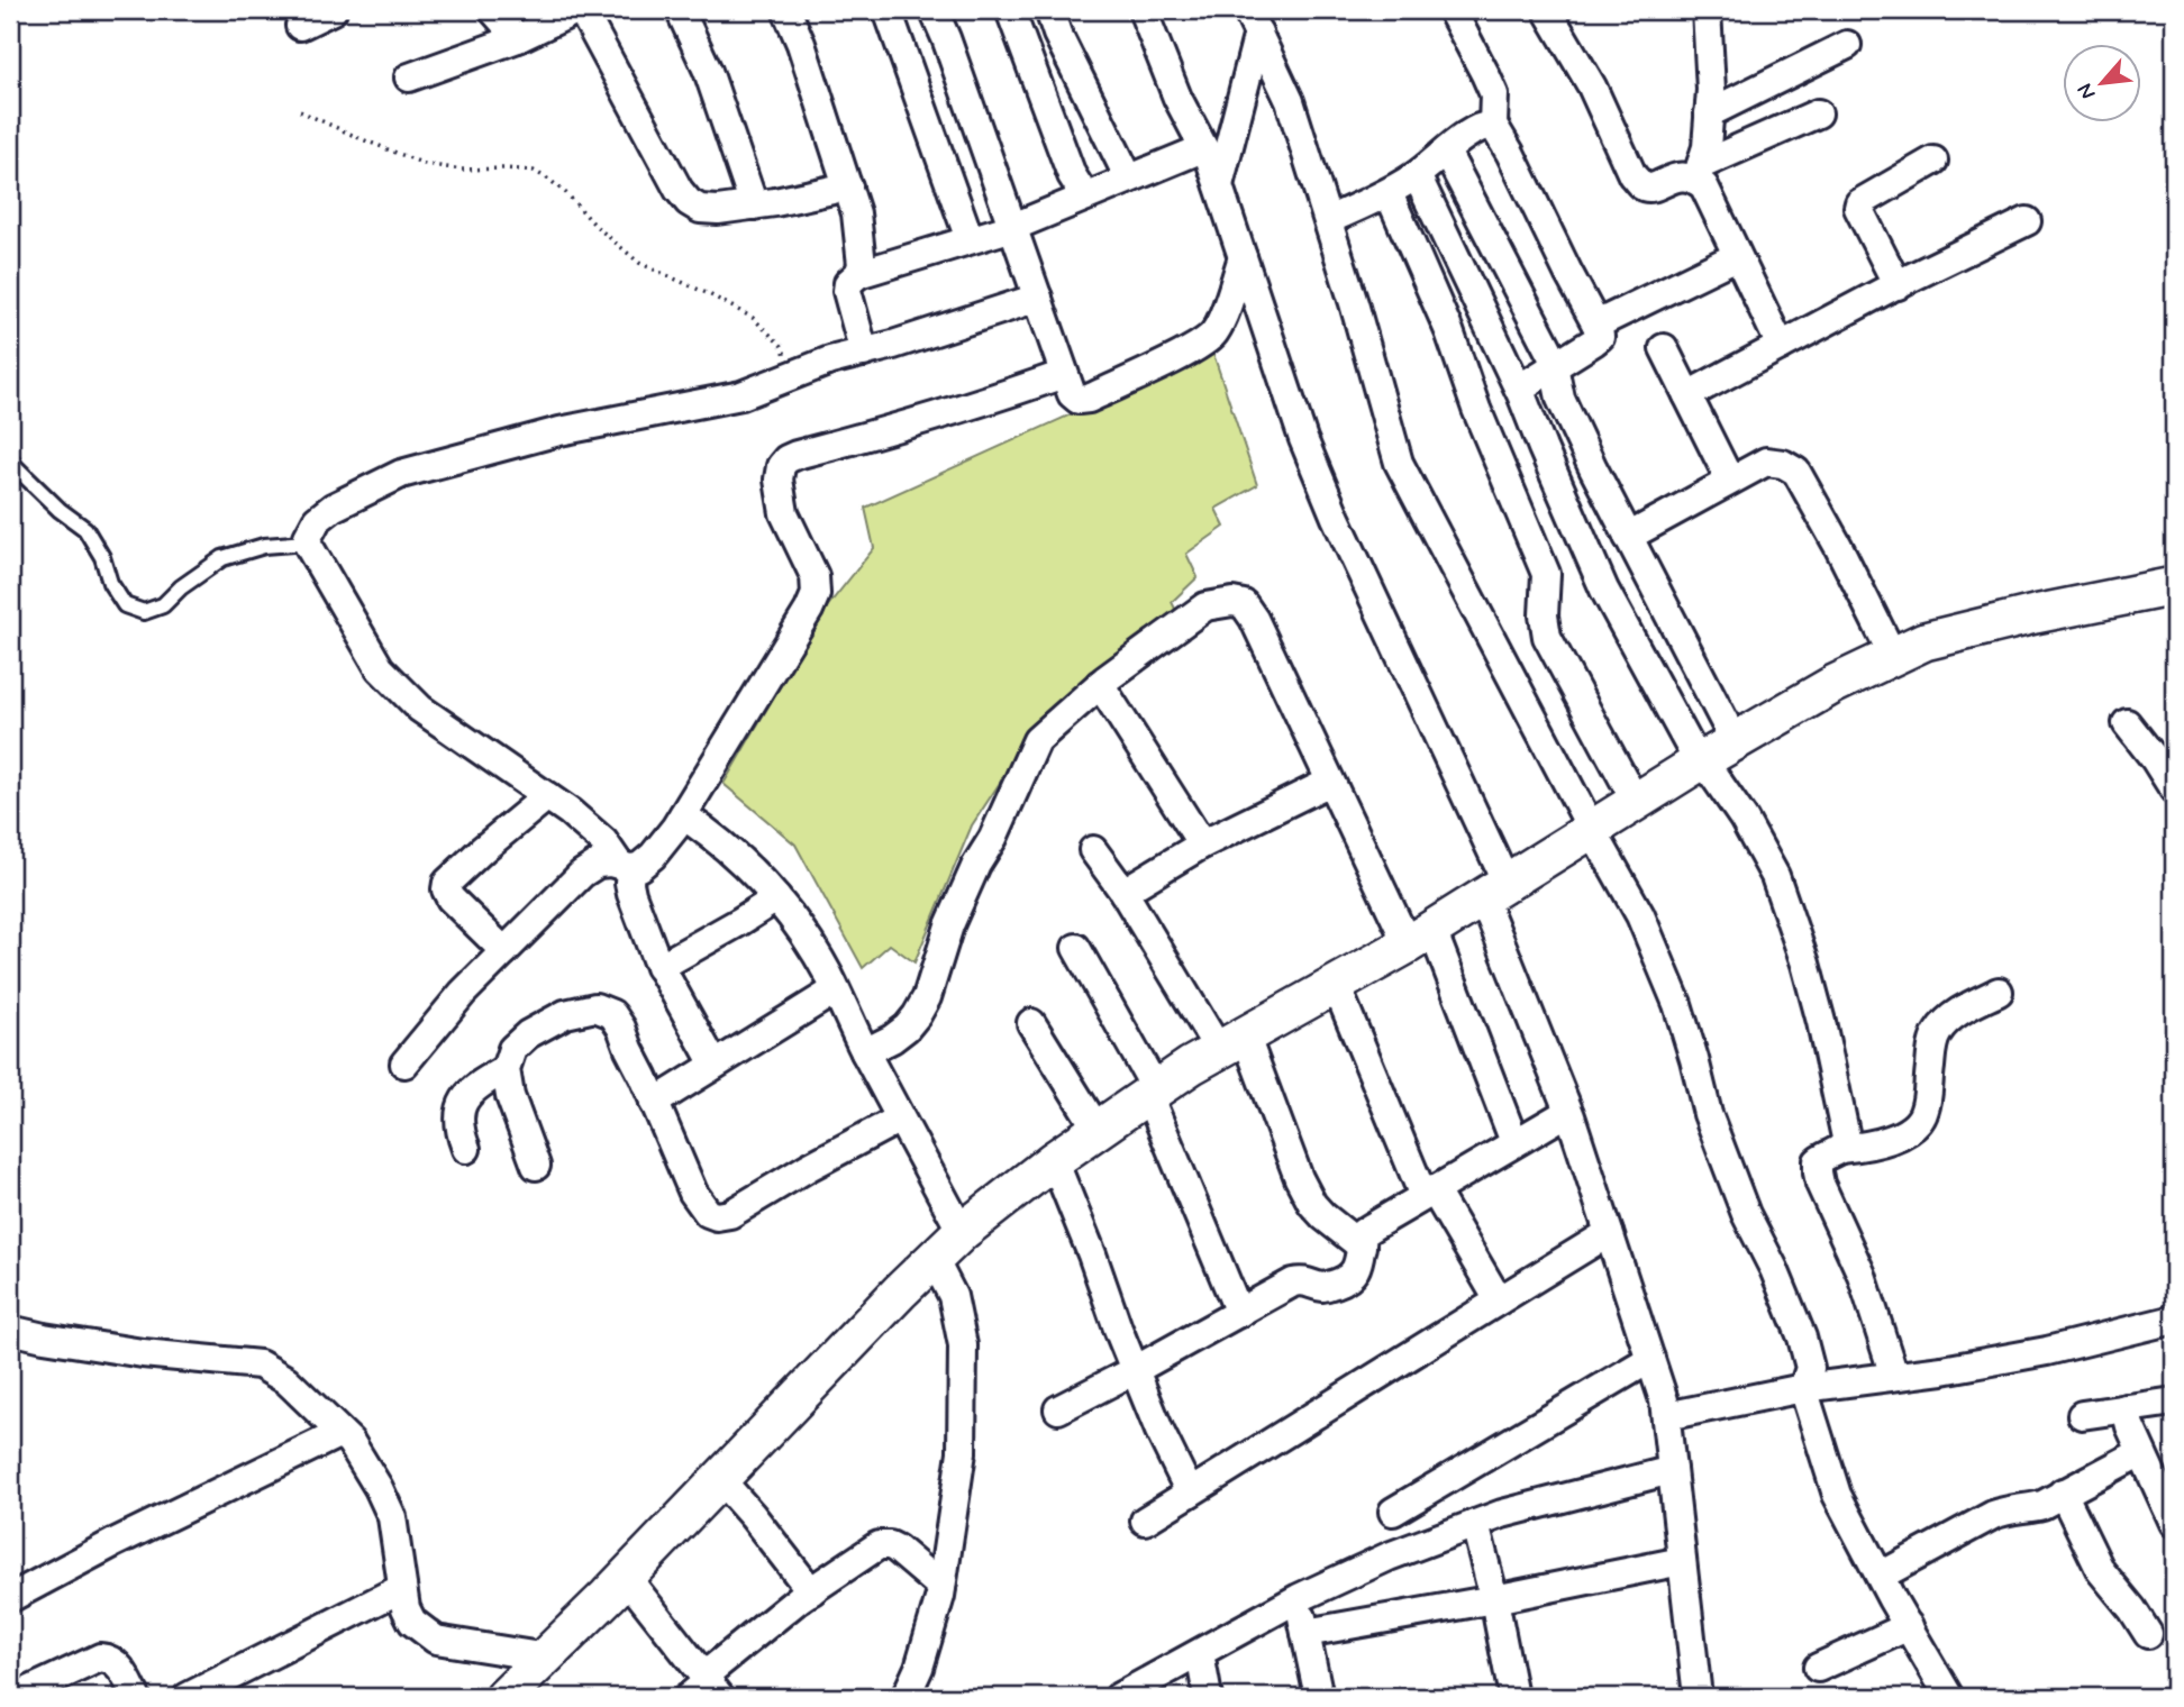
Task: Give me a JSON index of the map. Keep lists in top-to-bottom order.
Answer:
{
  "north": "bottom left"
}
